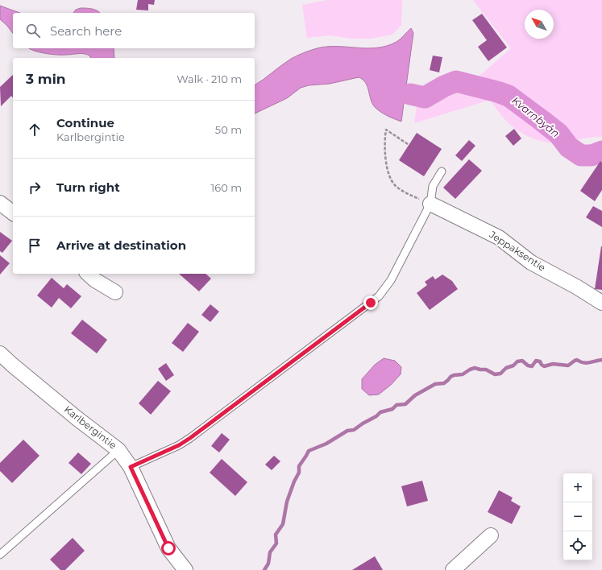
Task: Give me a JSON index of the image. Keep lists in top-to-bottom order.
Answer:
{
  "streets": {
    "street": ["Jeppaksentie", "Karlbergintie"]
  },
  "water": ["Kvarnbyån"],
  "north": "top left",
  "page": {
    "search": "Search here",
    "heading": ["3 min", "Walk · 210 m"],
    "list": [
      ["Continue", "Karlbergintie", "50 m"],
      ["Turn right", "160 m"],
      "Arrive at destination"
    ],
    "map_buttons": ["+", "−"]
  }
}
